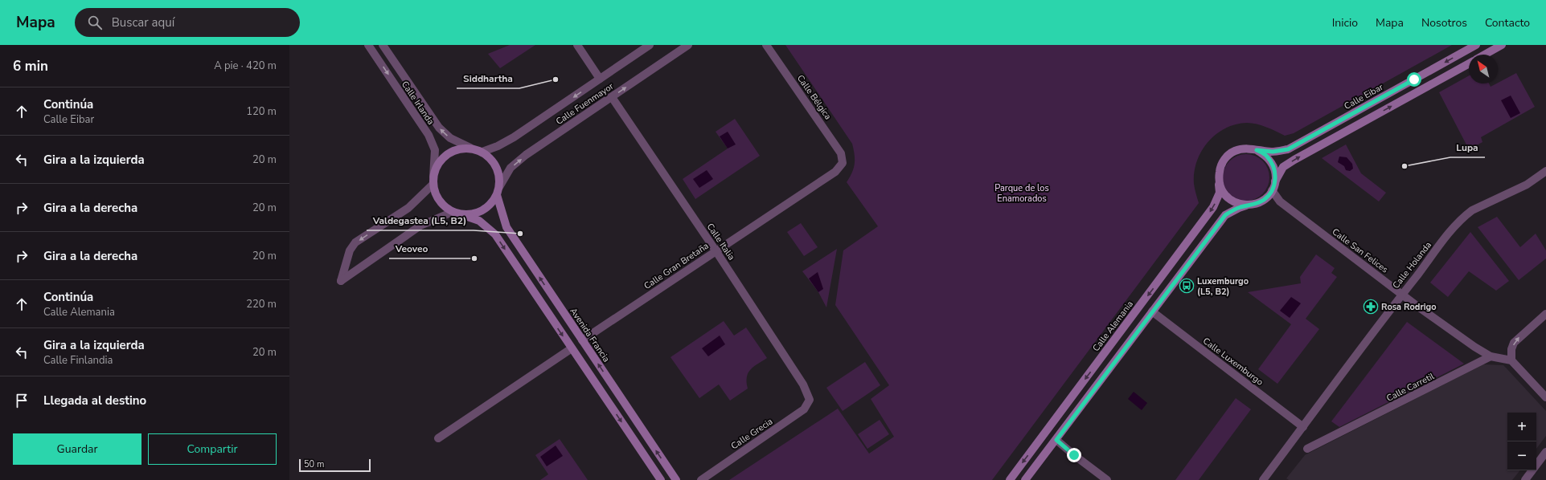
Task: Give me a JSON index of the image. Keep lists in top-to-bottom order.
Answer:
{
  "streets": {
    "main road": ["Calle Eibar", "Calle Alemania", "Avenida Francia"],
    "street": [
      "Calle Bélgica",
      "Calle Irlanda",
      "Calle Fuenmayor",
      "Calle Italia",
      "Calle San Felices",
      "Calle Holanda",
      "Calle Gran Bretaña",
      "Calle Luxemburgo",
      "Calle Carretil",
      "Calle Grecia"
    ]
  },
  "crossings": [
    ["Calle Eibar", "Calle San Felices"],
    ["Calle Eibar", "Calle Alemania"],
    ["Calle Bélgica", "Calle Gran Bretaña"],
    ["Calle Irlanda", "Calle Fuenmayor"],
    ["Calle Irlanda", "Avenida Francia"],
    ["Calle Fuenmayor", "Calle Italia"],
    ["Calle Fuenmayor", "Avenida Francia"],
    ["Calle Italia", "Calle Gran Bretaña"],
    ["Calle Italia", "Calle Grecia"],
    ["Calle San Felices", "Calle Holanda"],
    ["Calle San Felices", "Calle Alemania"],
    ["Calle San Felices", "Calle Carretil"],
    ["Calle Holanda", "Calle Luxemburgo"],
    ["Calle Gran Bretaña", "Avenida Francia"]
  ],
  "parks": ["Parque de los Enamorados"],
  "places": {
    "other": [
      "Siddhartha",
      "Lupa",
      "Valdegastea (L5, B2)",
      "Veoveo"
    ],
    "bus stop": ["Luxemburgo (L5, B2)"],
    "pharmacy": ["Rosa Rodrigo"]
  },
  "scale_bar": "50 m",
  "north": "top left",
  "page": {
    "header": "Mapa",
    "search": "Buscar aquí",
    "nav": [
      "Inicio",
      "Mapa",
      "Nosotros",
      "Contacto"
    ],
    "heading": ["6 min", "A pie · 420 m"],
    "list": [
      ["Continúa", "Calle Eibar", "120 m"],
      ["Gira a la izquierda", "20 m"],
      ["Gira a la derecha", "20 m"],
      ["Gira a la derecha", "20 m"],
      ["Continúa", "Calle Alemania", "220 m"],
      ["Gira a la izquierda", "Calle Finlandia", "20 m"],
      "Llegada al destino"
    ],
    "map_buttons": ["+", "−"],
    "buttons": ["Guardar", "Compartir"],
    "scale": "50 m"
  }
}
